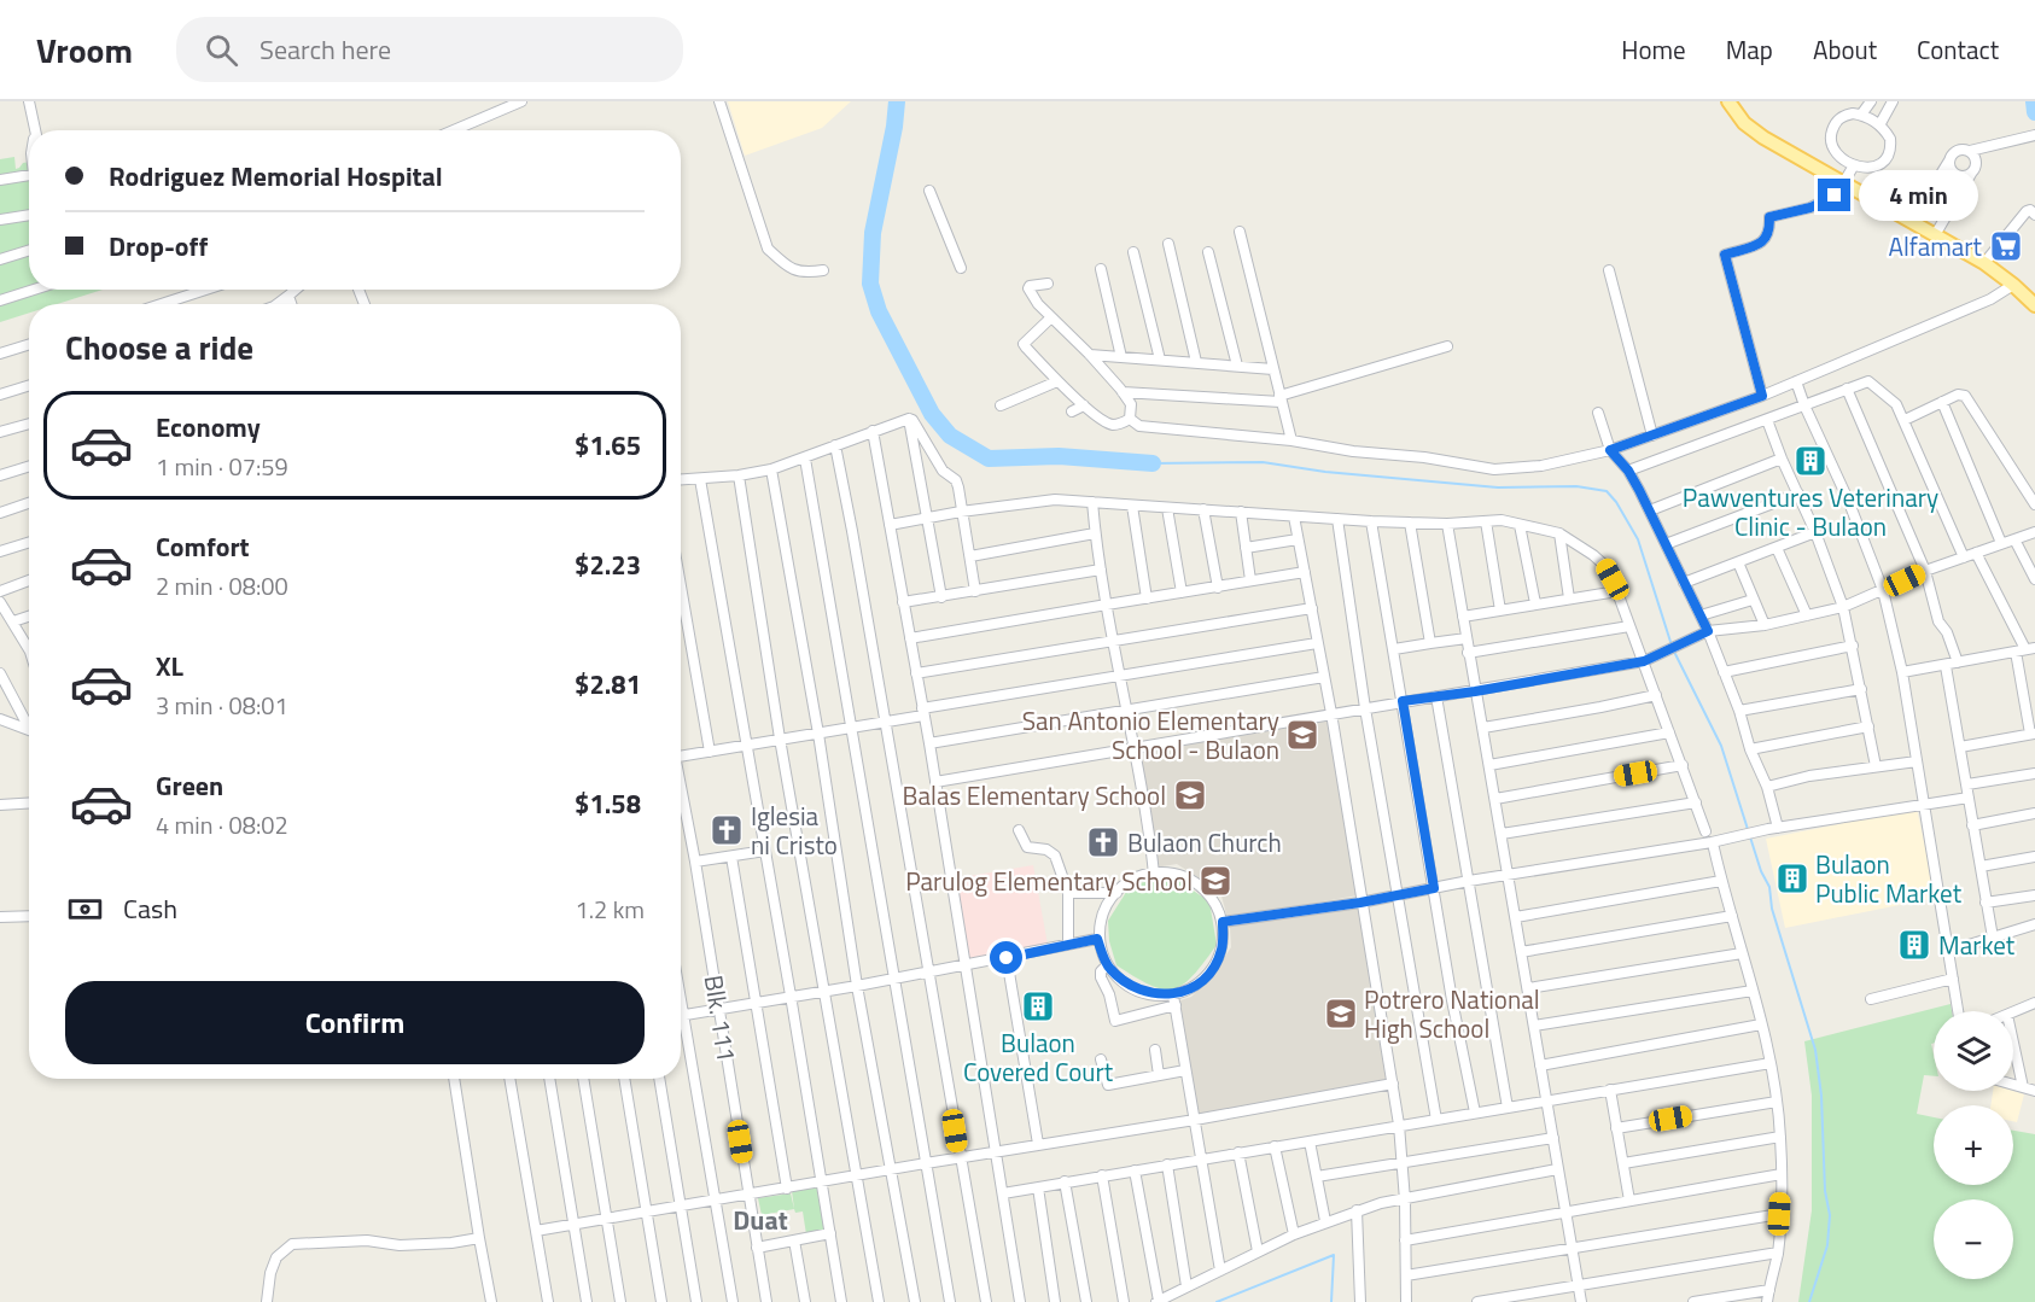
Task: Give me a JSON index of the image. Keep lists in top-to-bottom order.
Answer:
{
  "streets": {
    "street": ["Blk. 111"]
  },
  "districts": ["Duat"],
  "places": {
    "supermarket": ["Alfamart"],
    "building": [
      "Pawventures Veterinary Clinic - Bulaon",
      "Bulaon Public Market",
      "Market",
      "Bulaon Covered Court"
    ],
    "school or university": [
      "San Antonio Elementary School - Bulaon",
      "Balas Elementary School",
      "Parulog Elementary School",
      "Potrero National High School"
    ],
    "church": ["Iglesia ni Cristo", "Bulaon Church"]
  },
  "page": {
    "header": "Vroom",
    "search": "Search here",
    "nav": [
      "Home",
      "Map",
      "About",
      "Contact"
    ],
    "banner": ["Rodriguez Memorial Hospital", "Drop-off"],
    "bubble": "4 min",
    "heading": "Choose a ride",
    "list": [
      {
        "name": "Economy",
        "note": "1 min · 07:59",
        "value": "$1.65"
      },
      {
        "name": "Comfort",
        "note": "2 min · 08:00",
        "value": "$2.23"
      },
      {
        "name": "XL",
        "note": "3 min · 08:01",
        "value": "$2.81"
      },
      {
        "name": "Green",
        "note": "4 min · 08:02",
        "value": "$1.58"
      }
    ],
    "pay": ["Cash", "1.2 km"],
    "buttons": "Confirm",
    "map_buttons": ["+", "−"]
  }
}
